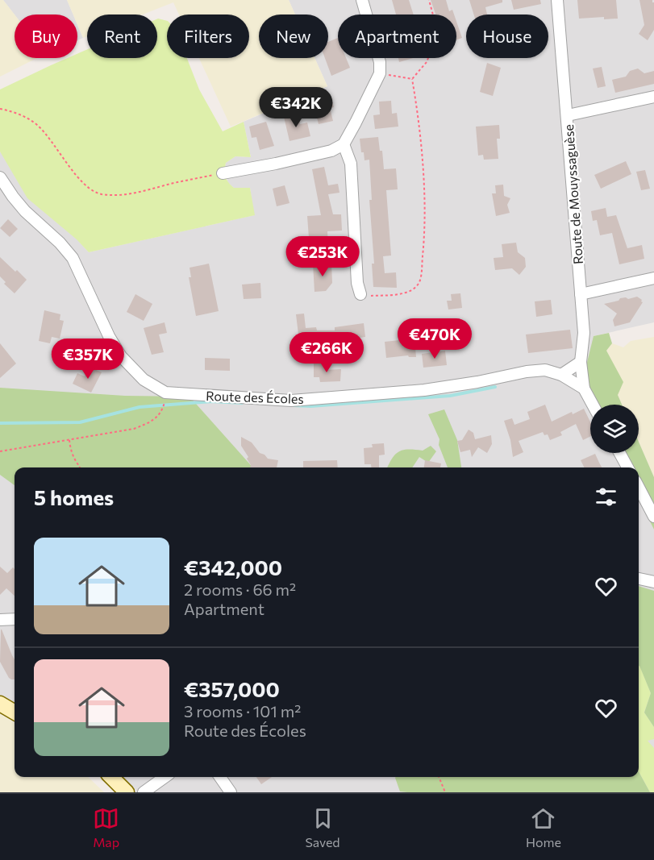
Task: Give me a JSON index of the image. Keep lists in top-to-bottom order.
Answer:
{
  "streets": {
    "street": ["Route de Mouyssaguèse", "Route des Écoles"]
  },
  "crossings": [
    ["Route de Mouyssaguèse", "Route des Écoles"]
  ],
  "page": {
    "chip": [
      "Buy",
      "Rent",
      "Filters",
      "New",
      "Apartment",
      "House"
    ],
    "price": [
      "€342K",
      "€253K",
      "€470K",
      "€266K",
      "€357K"
    ],
    "heading": "5 homes",
    "list": [
      {
        "name": "€342,000",
        "note": "2 rooms · 66 m² · Apartment"
      },
      {
        "name": "€357,000",
        "note": "3 rooms · 101 m² · Route des Écoles"
      }
    ],
    "tabs": ["Map", "Saved", "Home"]
  }
}
